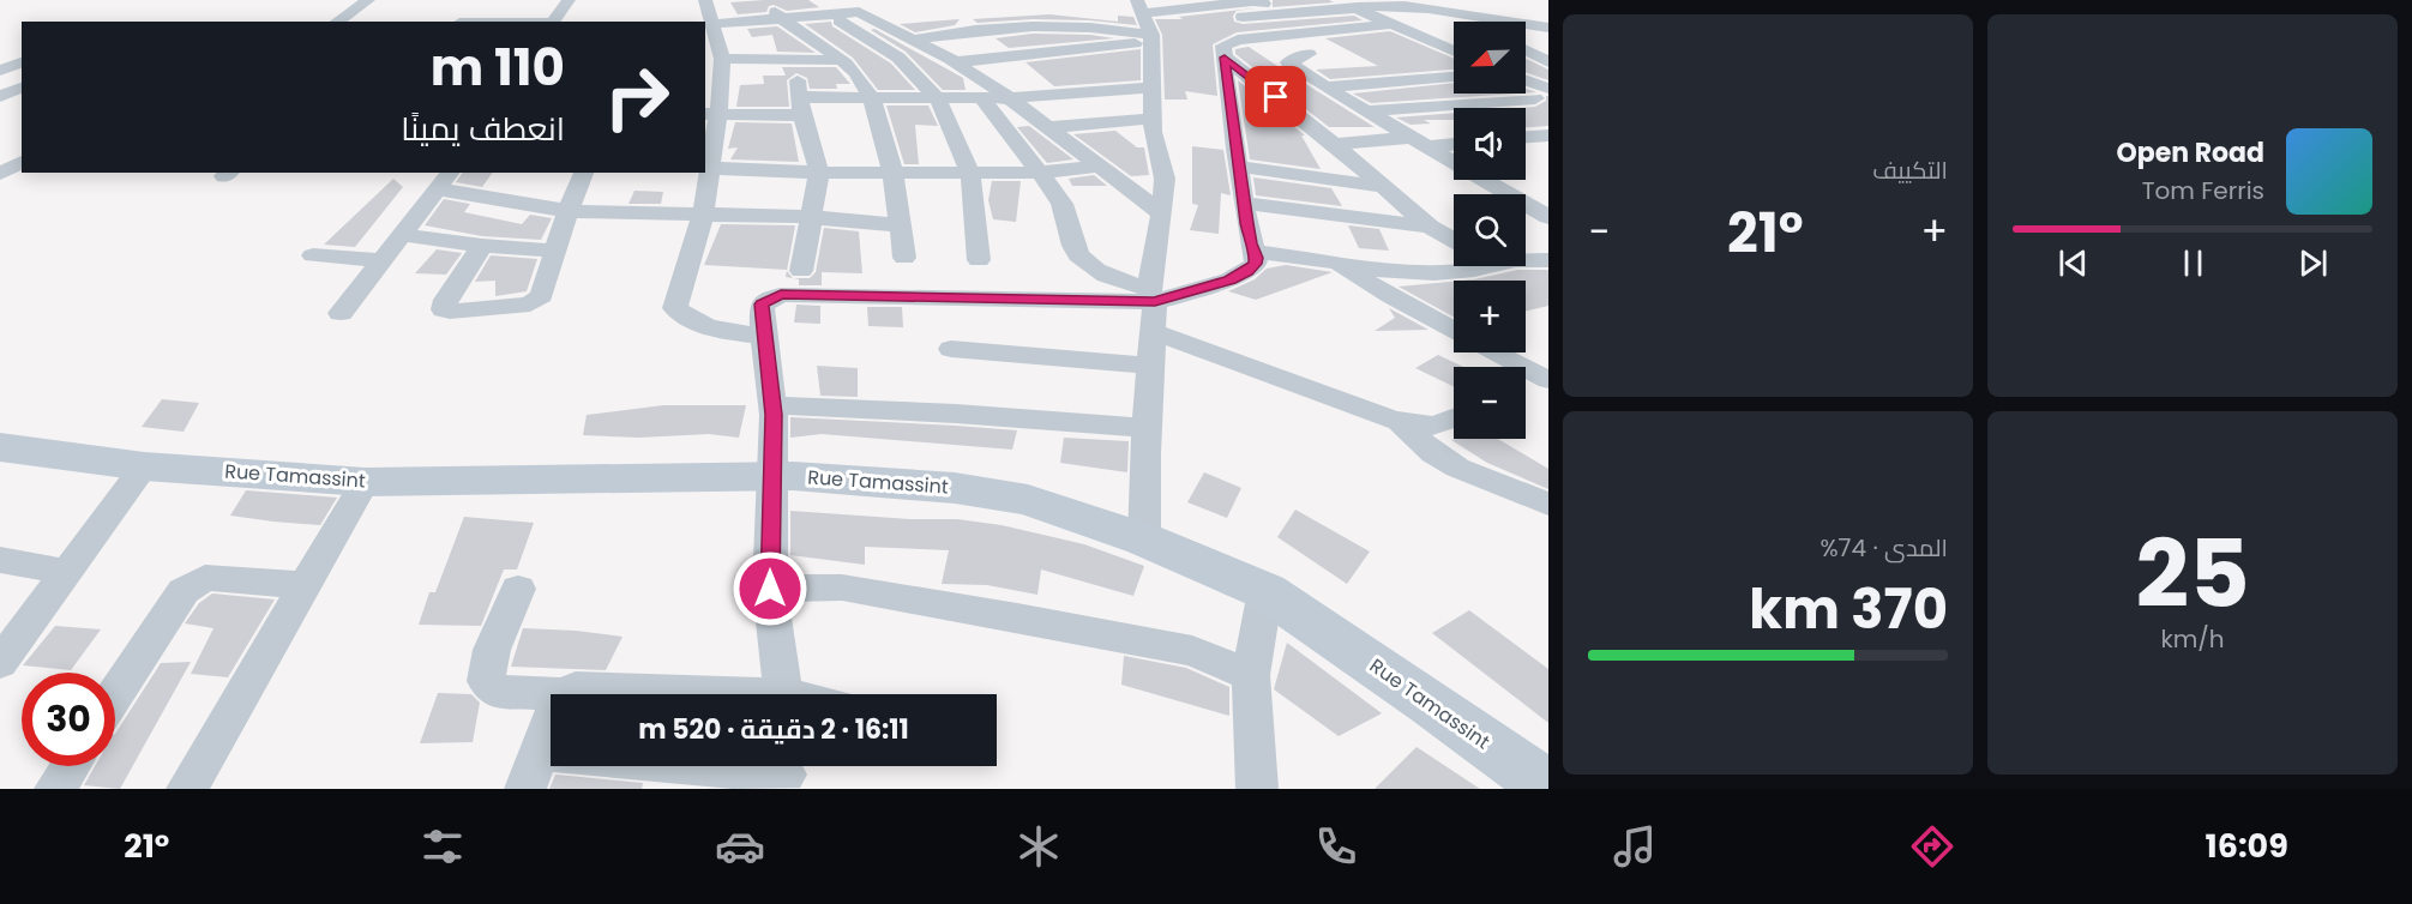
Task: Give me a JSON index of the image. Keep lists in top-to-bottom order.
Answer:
{
  "streets": {
    "main road": ["Rue Tamassint"]
  },
  "north": "bottom left",
  "page": {
    "tile": [
      "التكييف",
      ["25", "km/h"],
      ["المدى · 74%", "370 km"]
    ],
    "map_buttons": ["+", "−"],
    "turn": ["110 m", "انعطف يمينًا"],
    "song": ["Open Road", "Tom Ferris"],
    "heat": ["−", "21°", "+"],
    "limit": "30",
    "trip": "16:11 · 2 دقيقة · 520 m",
    "tabs": ["16:09", "21°"]
  }
}
